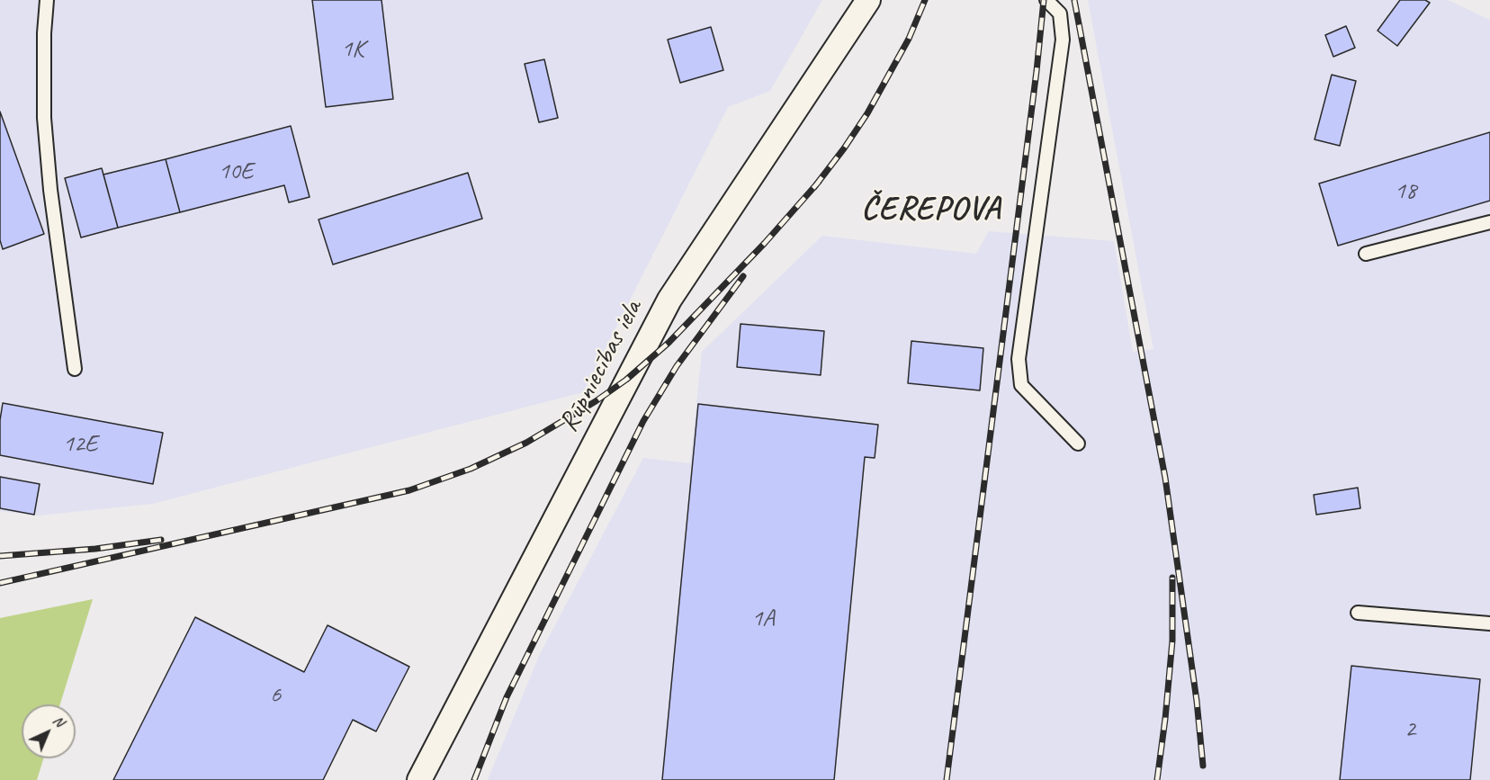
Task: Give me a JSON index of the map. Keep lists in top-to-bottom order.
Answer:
{
  "streets": {
    "street": ["Rūpniecības iela"]
  },
  "districts": ["ČEREPOVA"],
  "house_numbers": [
    "1K",
    "10E",
    "18",
    "12E",
    "1A",
    "6",
    "2"
  ],
  "north": "top right"
}
